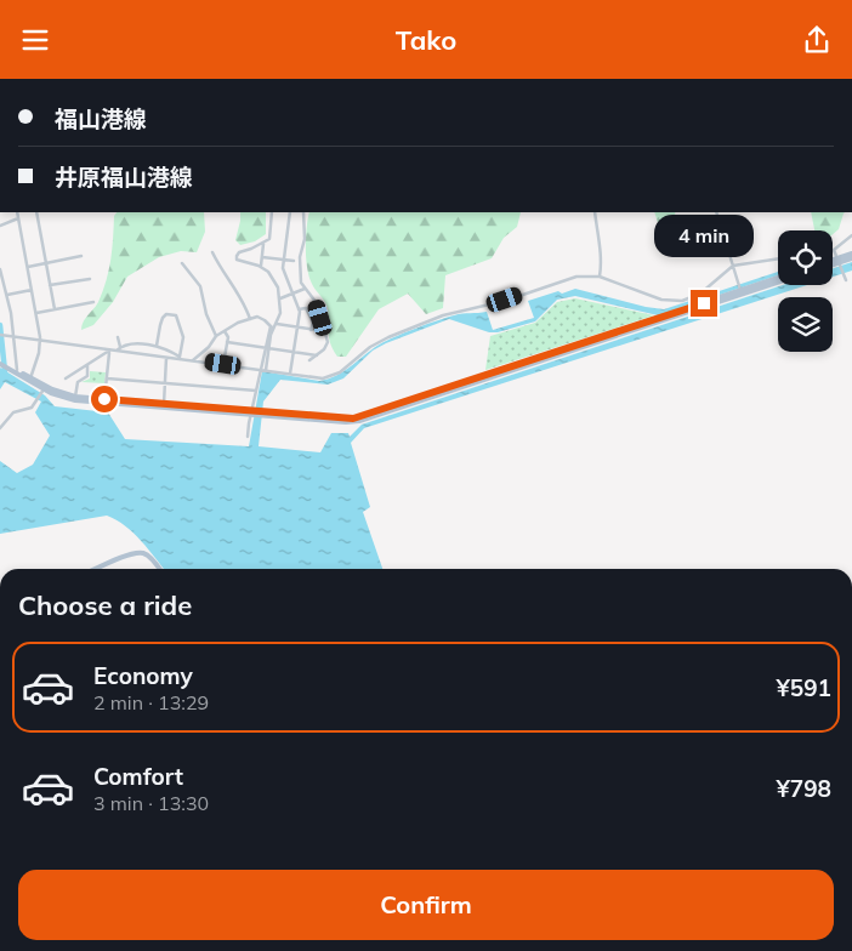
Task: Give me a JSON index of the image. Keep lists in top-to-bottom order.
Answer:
{
  "page": {
    "header": "Tako",
    "banner": ["福山港線", "井原福山港線"],
    "bubble": "4 min",
    "heading": "Choose a ride",
    "list": [
      {
        "name": "Economy",
        "note": "2 min · 13:29",
        "value": "¥591"
      },
      {
        "name": "Comfort",
        "note": "3 min · 13:30",
        "value": "¥798"
      }
    ],
    "buttons": "Confirm"
  }
}
